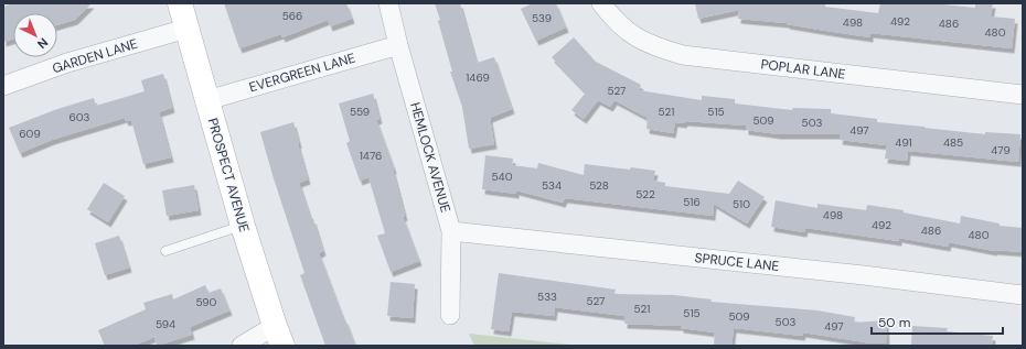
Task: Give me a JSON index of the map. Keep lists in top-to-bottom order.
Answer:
{
  "streets": {
    "street": [
      "GARDEN LANE",
      "POPLAR LANE",
      "EVERGREEN LANE",
      "HEMLOCK AVENUE",
      "PROSPECT AVENUE",
      "SPRUCE LANE"
    ]
  },
  "crossings": [
    ["GARDEN LANE", "PROSPECT AVENUE"],
    ["EVERGREEN LANE", "HEMLOCK AVENUE"],
    ["EVERGREEN LANE", "PROSPECT AVENUE"],
    ["HEMLOCK AVENUE", "SPRUCE LANE"]
  ],
  "house_numbers": [
    "566",
    "539",
    "492",
    "498",
    "486",
    "480",
    "1469",
    "527",
    "559",
    "521",
    "515",
    "603",
    "509",
    "503",
    "497",
    "609",
    "491",
    "485",
    "479",
    "1476",
    "540",
    "534",
    "528",
    "522",
    "516",
    "510",
    "498",
    "492",
    "486",
    "480",
    "533",
    "527",
    "590",
    "521",
    "515",
    "509",
    "503",
    "594",
    "497"
  ],
  "scale_bar": "50 m",
  "north": "bottom right"
}
